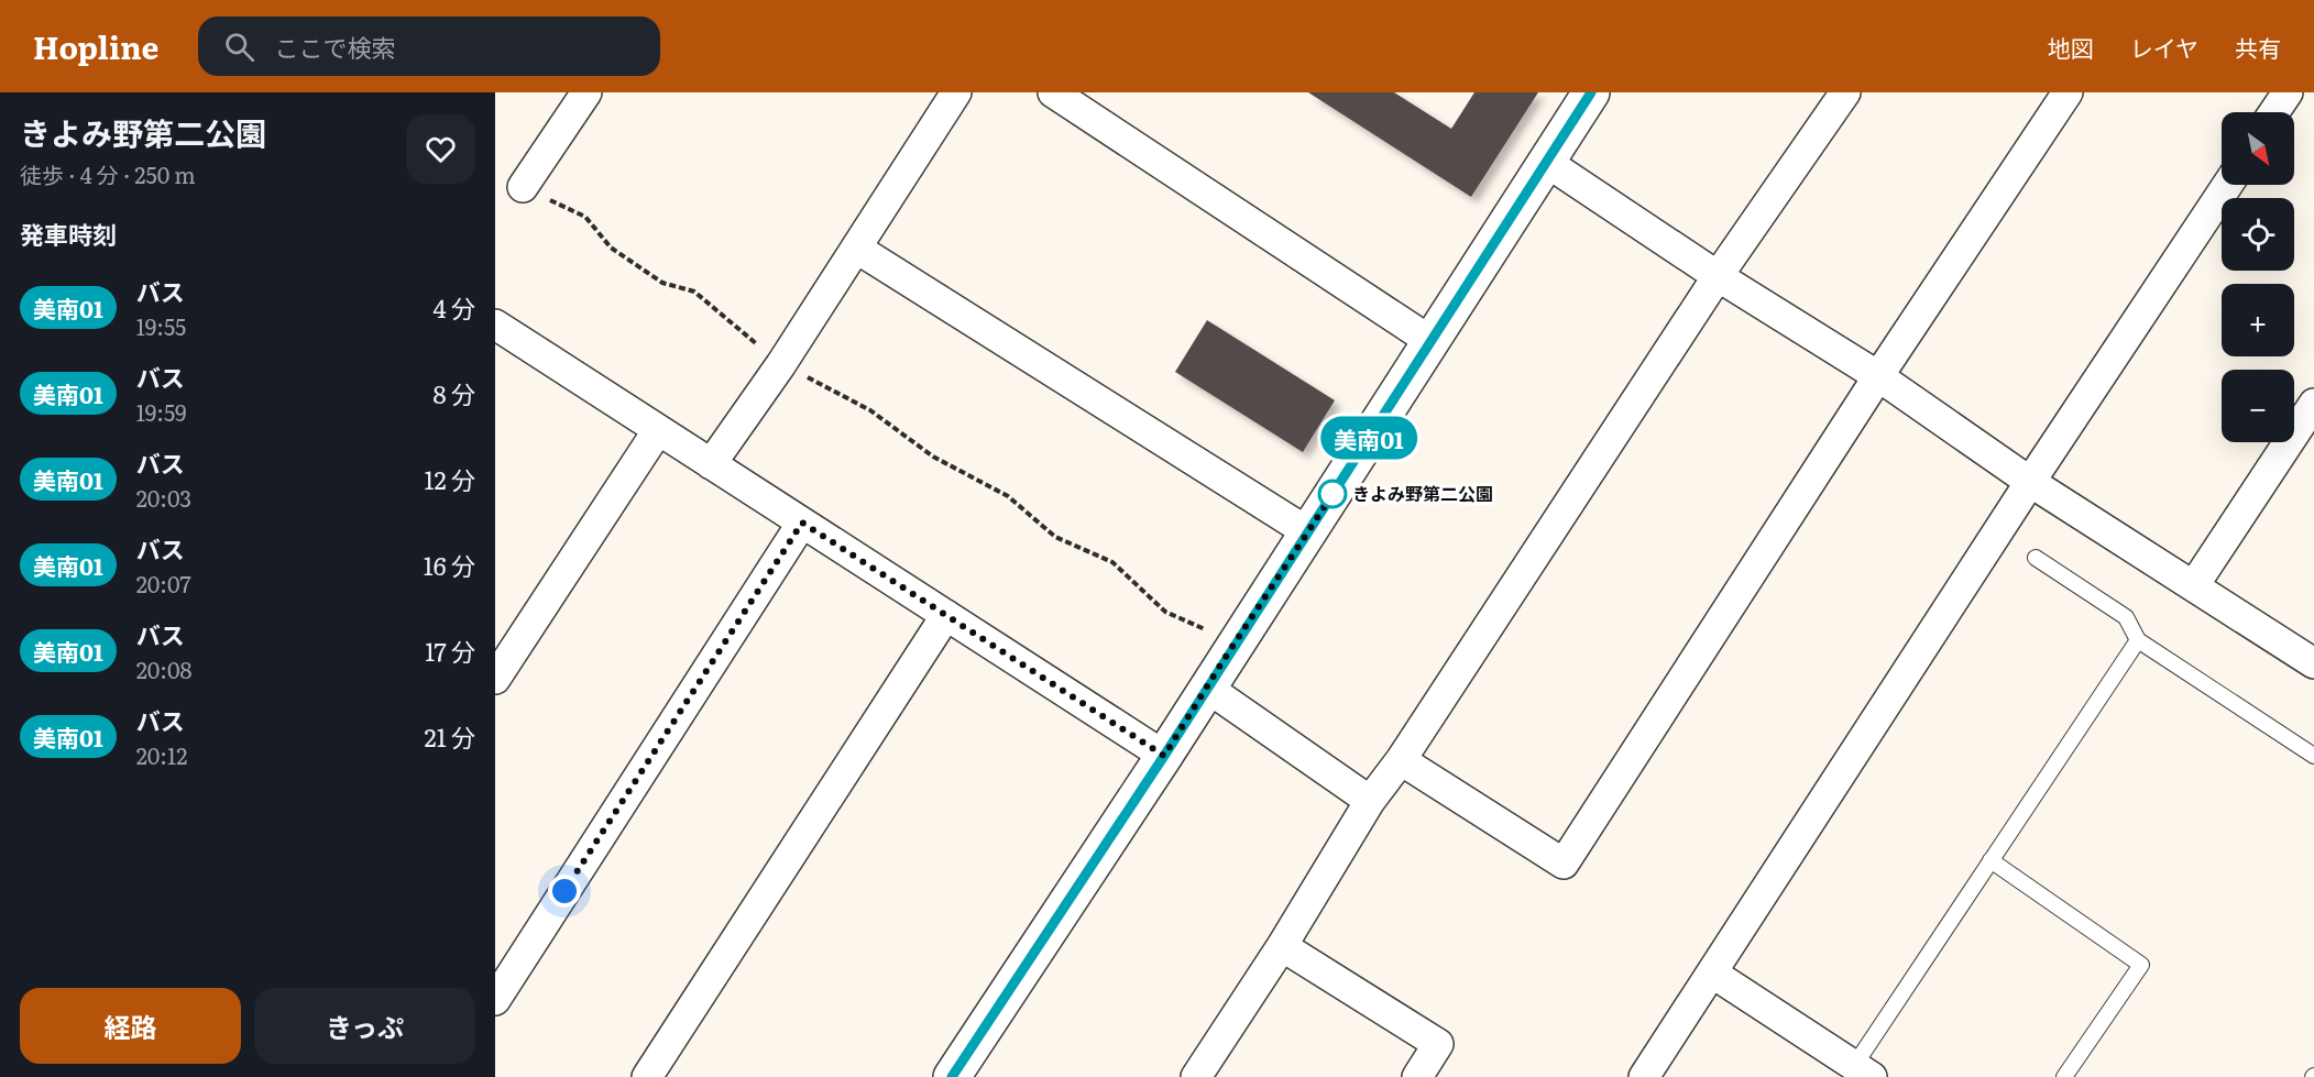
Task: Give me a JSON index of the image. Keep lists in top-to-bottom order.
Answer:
{
  "places": ["きよみ野第二公園"],
  "lines": ["bus line 美南01"],
  "north": "bottom right",
  "page": {
    "header": "Hopline",
    "search": "ここで検索",
    "nav": ["地図", "レイヤ", "共有"],
    "heading": [
      ["きよみ野第二公園", "徒歩 · 4 分 · 250 m"],
      "発車時刻"
    ],
    "on_map": "美南01",
    "map_buttons": ["+", "−"],
    "list": [
      {
        "mark": "美南01",
        "name": "バス",
        "note": "19:55",
        "value": "4 分"
      },
      {
        "mark": "美南01",
        "name": "バス",
        "note": "19:59",
        "value": "8 分"
      },
      {
        "mark": "美南01",
        "name": "バス",
        "note": "20:03",
        "value": "12 分"
      },
      {
        "mark": "美南01",
        "name": "バス",
        "note": "20:07",
        "value": "16 分"
      },
      {
        "mark": "美南01",
        "name": "バス",
        "note": "20:08",
        "value": "17 分"
      },
      {
        "mark": "美南01",
        "name": "バス",
        "note": "20:12",
        "value": "21 分"
      }
    ],
    "buttons": ["経路", "きっぷ"]
  }
}
